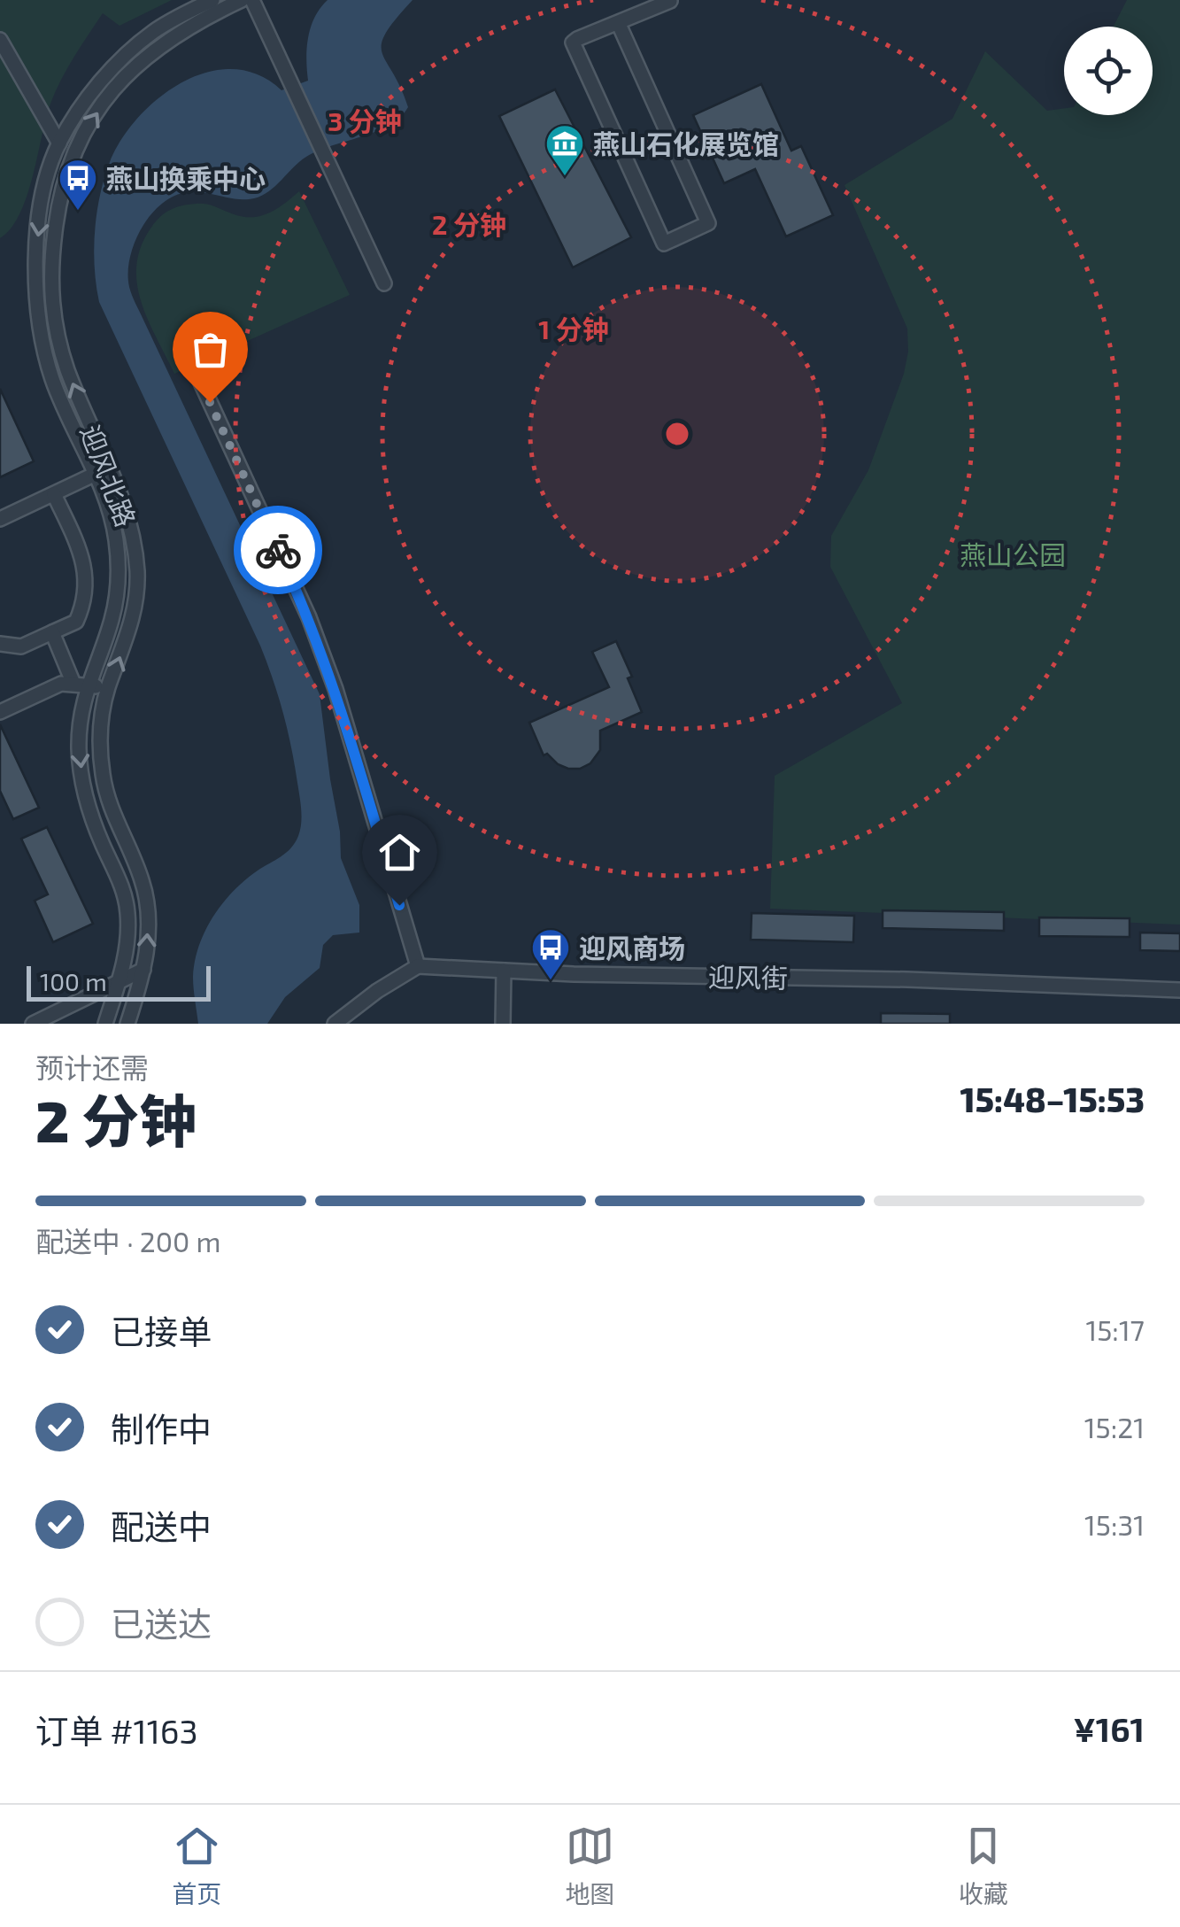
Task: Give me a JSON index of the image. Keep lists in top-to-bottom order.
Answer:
{
  "streets": {
    "street": ["迎风北路", "迎风街"]
  },
  "parks": ["燕山公园"],
  "places": {
    "museum": ["燕山石化展览馆"],
    "bus stop": ["燕山换乘中心", "迎风商场"]
  },
  "scale_bar": "100 m",
  "page": {
    "scale": "100 m",
    "heading": ["2 分钟", "预计还需", "15:48–15:53"],
    "panel": ["订单 #1163", "¥161"],
    "bar": "配送中 · 200 m",
    "list": [
      ["已接单", "15:17"],
      ["制作中", "15:21"],
      ["配送中", "15:31"],
      "已送达"
    ],
    "tabs": ["首页", "地图", "收藏"]
  },
  "rings": ["3 分钟", "2 分钟", "1 分钟"]
}
